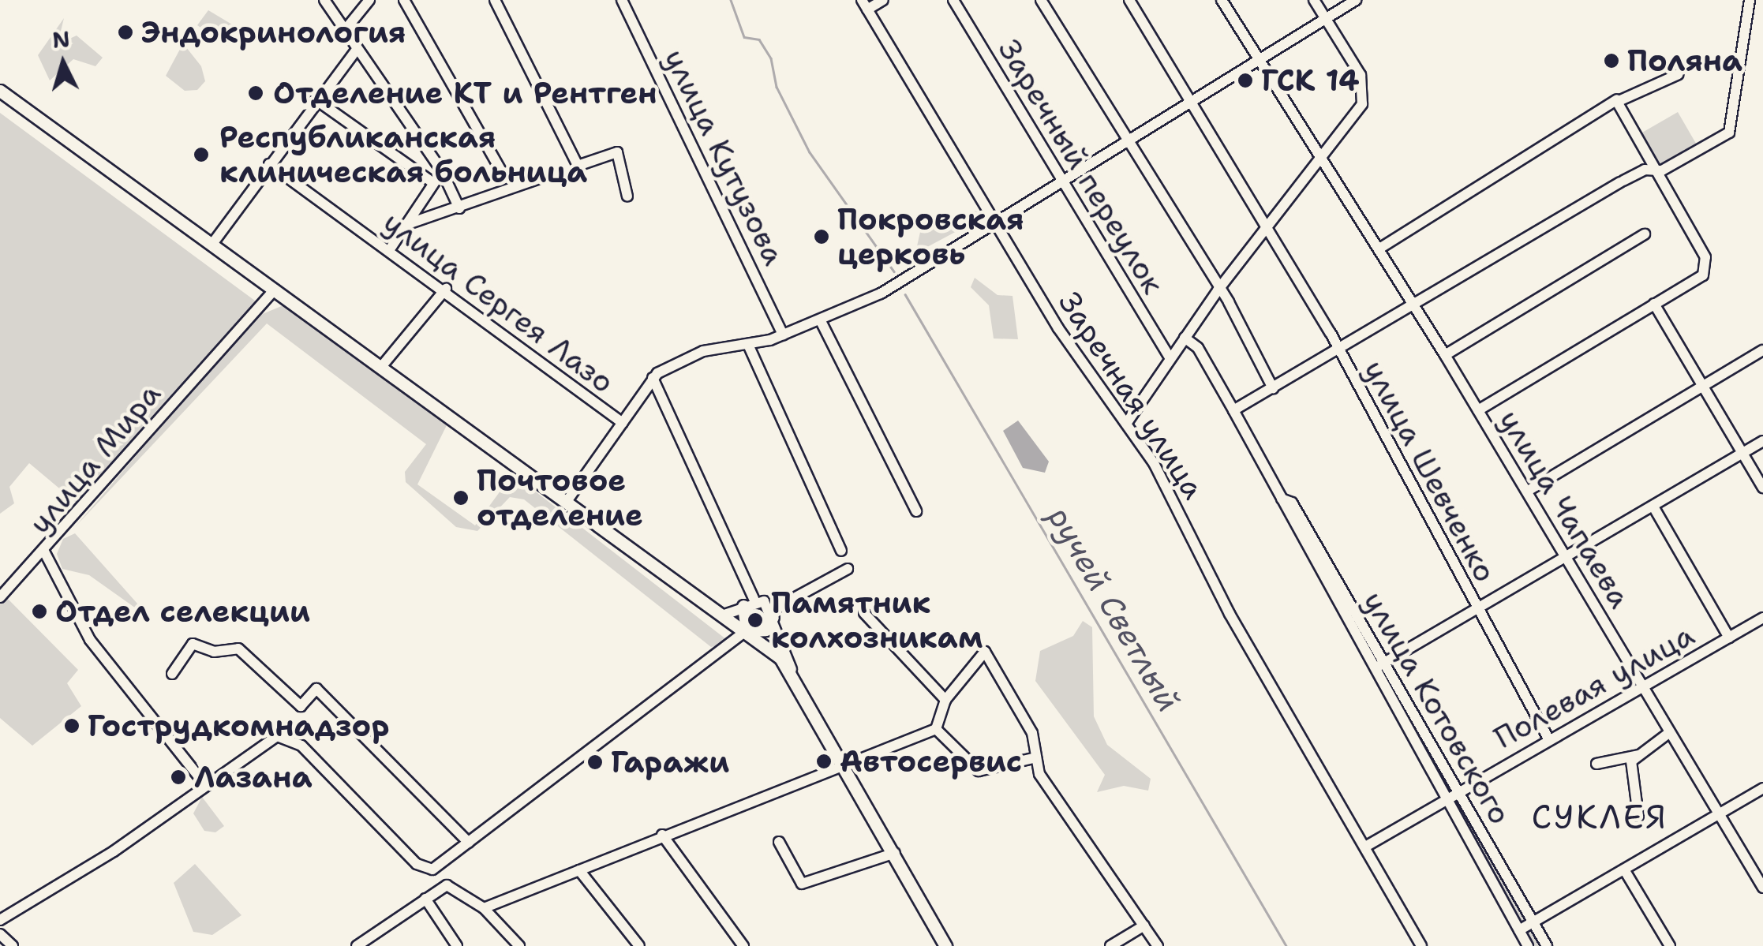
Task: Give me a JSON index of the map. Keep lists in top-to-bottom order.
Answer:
{
  "streets": {
    "street": [
      "улица Кутузова",
      "Заречный переулок",
      "улица Сергея Лазо",
      "Заречная улица",
      "улица Мира",
      "улица Шевченко",
      "улица Чапаева",
      "Полевая улица",
      "улица Котовского"
    ]
  },
  "crossings": [
    ["Заречная улица", "Полевая улица"],
    ["улица Шевченко", "Полевая улица"],
    ["улица Чапаева", "Полевая улица"],
    ["Полевая улица", "улица Котовского"]
  ],
  "districts": ["СУКЛЕЯ"],
  "water": ["ручей Светлый"],
  "places": [
    "Эндокринология",
    "Поляна",
    "ГСК 14",
    "Отделение КТ и Рентген",
    "Республиканская клиническая больница",
    "Покровская церковь",
    "Почтовое отделение",
    "Отдел селекции",
    "Памятник колхозникам",
    "Гострудкомнадзор",
    "Автосервис",
    "Гаражи",
    "Лазана"
  ],
  "north": "top"
}
